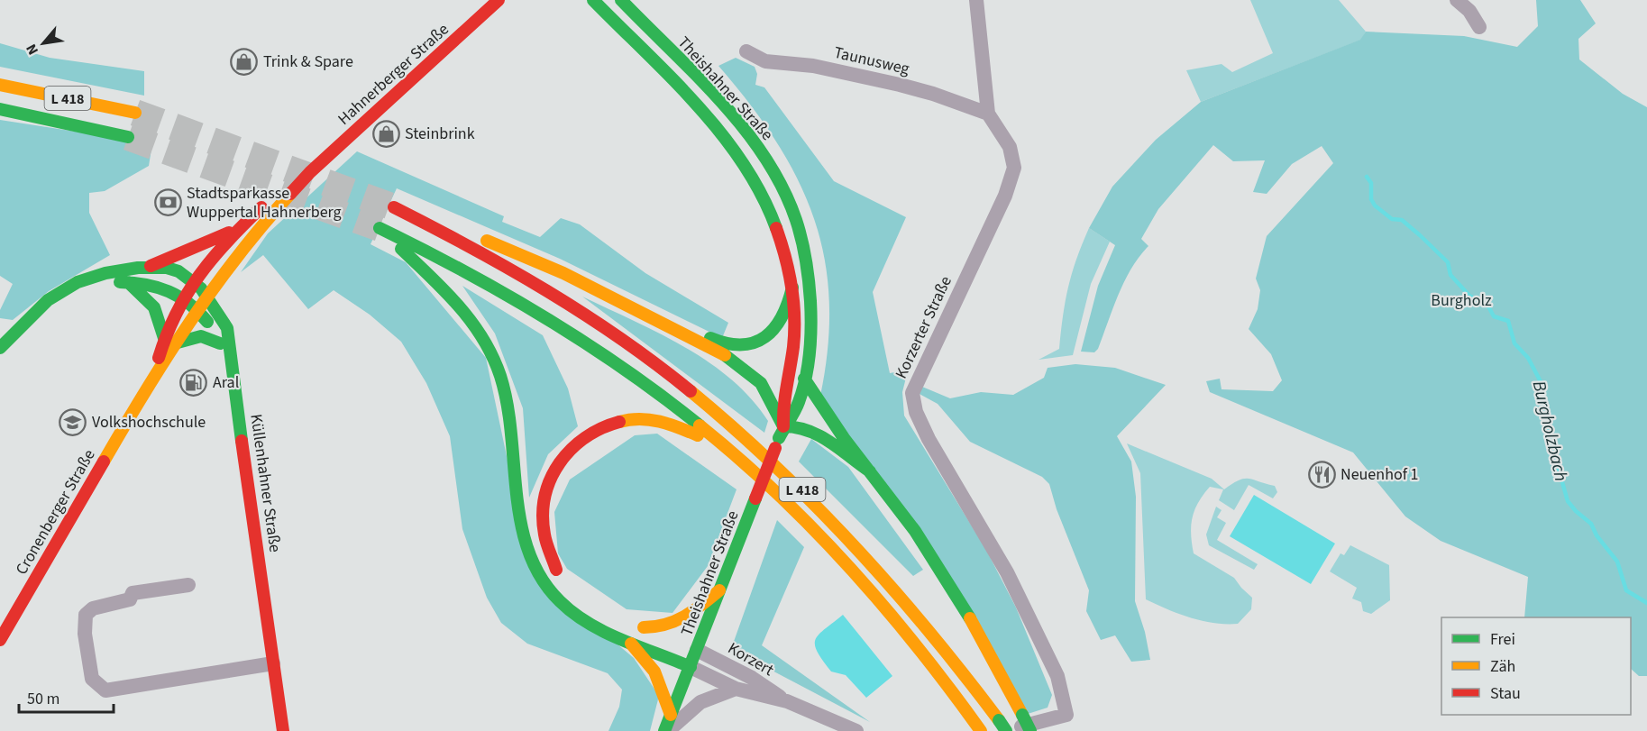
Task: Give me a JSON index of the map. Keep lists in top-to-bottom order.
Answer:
{
  "streets": {
    "main road": [
      "Hahnerberger Straße",
      "Theishahner Straße",
      "L 418",
      "Küllenhahner Straße",
      "Cronenberger Straße"
    ],
    "street": ["Taunusweg", "Korzerter Straße", "Korzert"]
  },
  "crossings": [
    ["Taunusweg", "Korzerter Straße"],
    ["Hahnerberger Straße", "Cronenberger Straße"],
    ["Theishahner Straße", "L 418"],
    ["Theishahner Straße", "Korzert"],
    ["L 418", "Korzerter Straße"],
    ["L 418", "Korzert"]
  ],
  "water": ["Burgholzbach"],
  "parks": ["Burgholz"],
  "places": {
    "shop": ["Trink & Spare", "Steinbrink"],
    "bank": ["Stadtsparkasse Wuppertal Hahnerberg"],
    "fuel station": ["Aral"],
    "school or university": ["Volkshochschule"],
    "restaurant": ["Neuenhof 1"]
  },
  "legend": ["Frei", "Zäh", "Stau"],
  "scale_bar": "50 m",
  "north": "bottom left"
}
